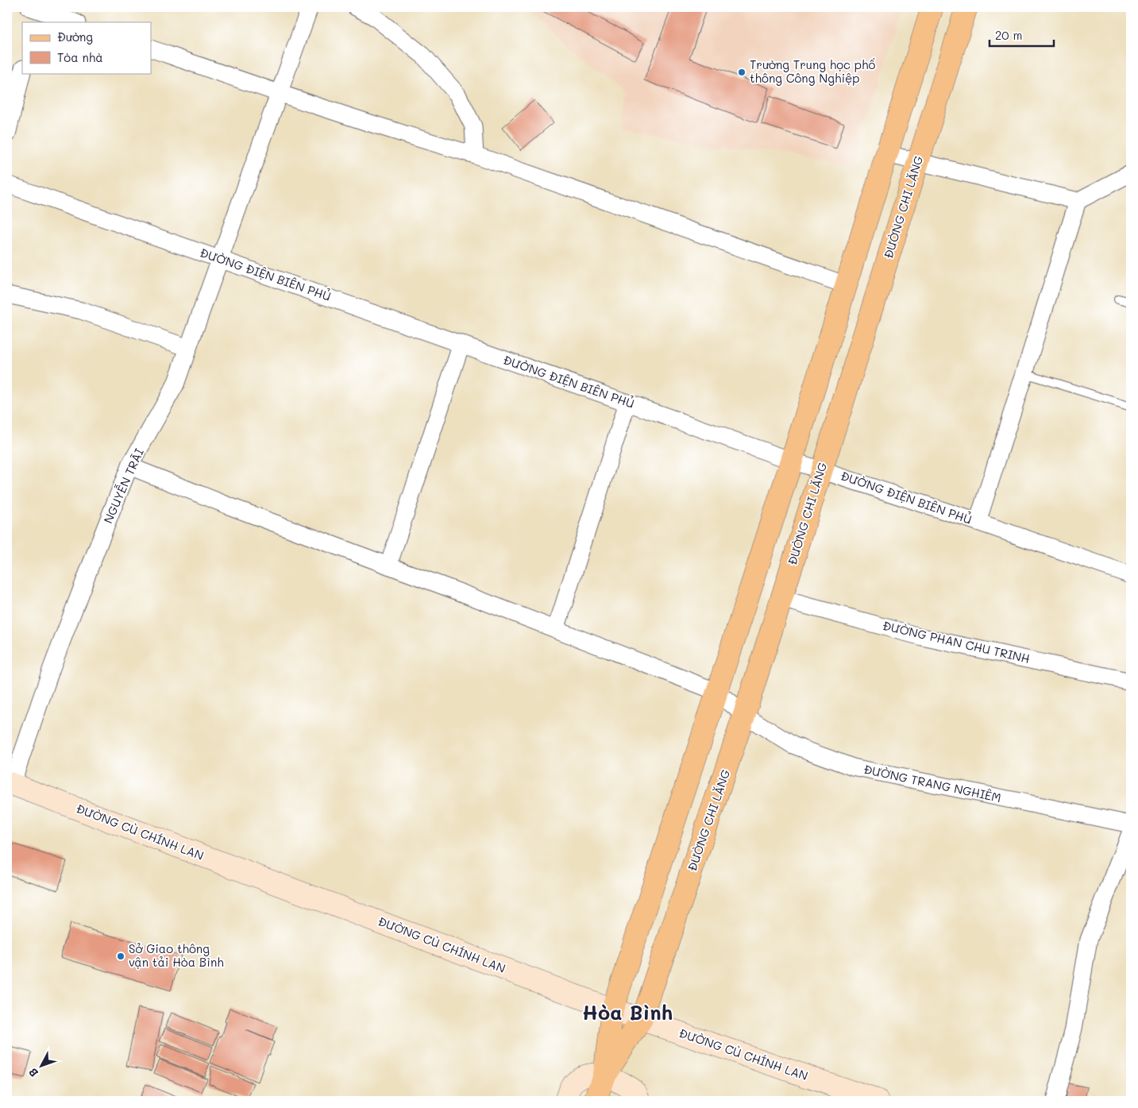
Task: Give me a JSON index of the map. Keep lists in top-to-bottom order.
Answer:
{
  "streets": {
    "main road": ["ĐƯỜNG CHI LĂNG", "ĐƯỜNG CÙ CHÍNH LAN"],
    "street": [
      "ĐƯỜNG ĐIỆN BIÊN PHỦ",
      "NGUYỄN TRÃI",
      "ĐƯỜNG PHAN CHU TRINH",
      "ĐƯỜNG TRANG NGHIÊM"
    ]
  },
  "crossings": [
    ["ĐƯỜNG CHI LĂNG", "ĐƯỜNG ĐIỆN BIÊN PHỦ"],
    ["ĐƯỜNG CHI LĂNG", "ĐƯỜNG PHAN CHU TRINH"],
    ["ĐƯỜNG CHI LĂNG", "ĐƯỜNG TRANG NGHIÊM"],
    ["ĐƯỜNG CHI LĂNG", "ĐƯỜNG CÙ CHÍNH LAN"],
    ["ĐƯỜNG ĐIỆN BIÊN PHỦ", "NGUYỄN TRÃI"],
    ["NGUYỄN TRÃI", "ĐƯỜNG TRANG NGHIÊM"],
    ["NGUYỄN TRÃI", "ĐƯỜNG CÙ CHÍNH LAN"]
  ],
  "districts": ["Hòa Bình"],
  "places": ["Trường Trung học phổ thông Công Nghiệp", "Sở Giao thông vận tải Hòa Bình"],
  "legend": ["Đường", "Tòa nhà"],
  "scale_bar": "20 m",
  "north": "bottom left"
}
